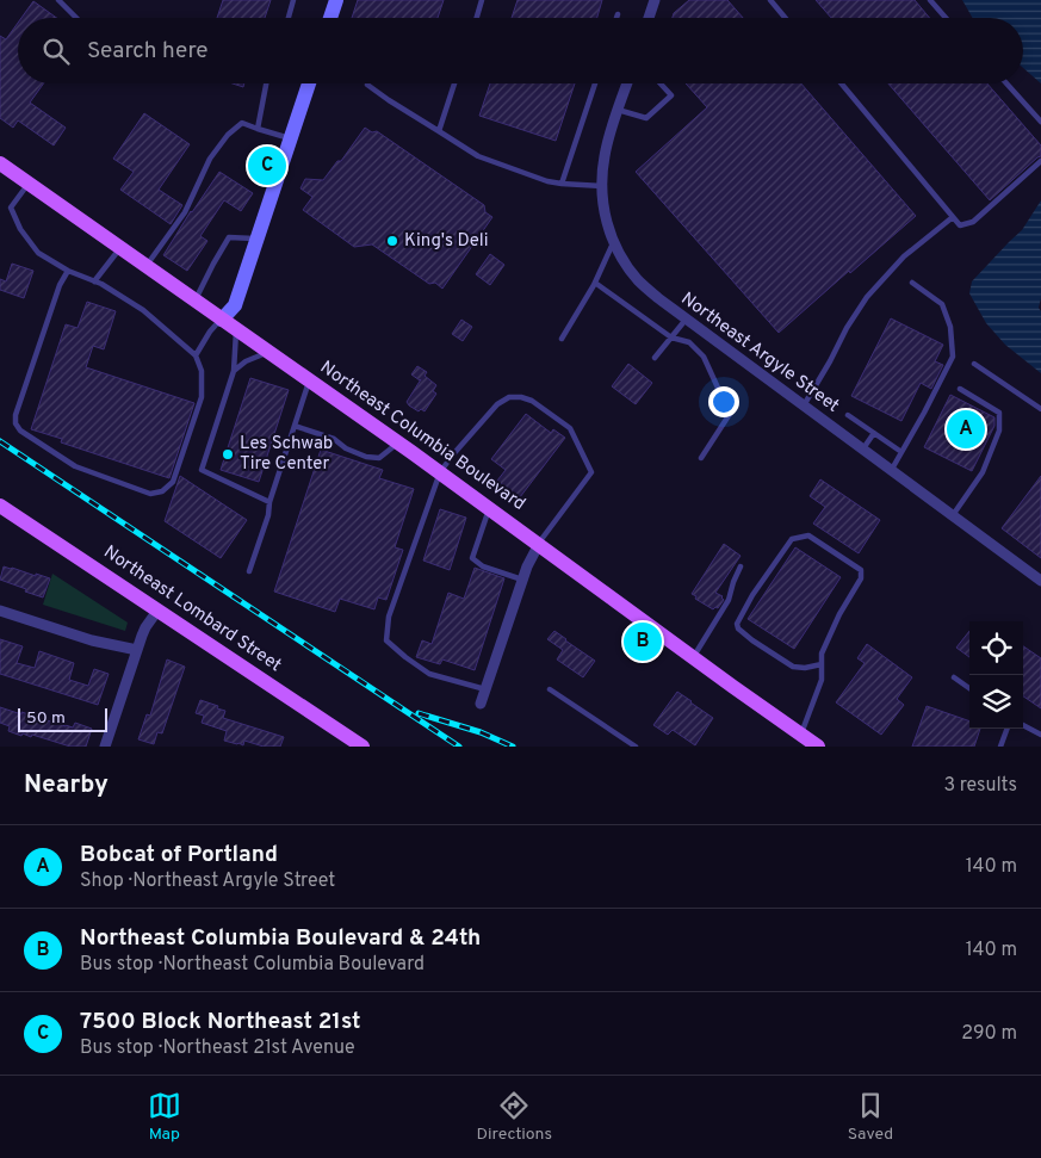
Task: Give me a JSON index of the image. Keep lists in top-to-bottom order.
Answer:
{
  "streets": {
    "main road": ["Northeast Columbia Boulevard", "Northeast Lombard Street"],
    "street": ["Northeast Argyle Street"]
  },
  "places": ["King's Deli", "Les Schwab Tire Center"],
  "scale_bar": "50 m",
  "page": {
    "search": "Search here",
    "pins": ["C", "A", "B"],
    "scale": "50 m",
    "heading": ["Nearby", "3 results"],
    "list": [
      {
        "mark": "A",
        "name": "Bobcat of Portland",
        "note": "Shop · Northeast Argyle Street",
        "value": "140 m"
      },
      {
        "mark": "B",
        "name": "Northeast Columbia Boulevard & 24th",
        "note": "Bus stop · Northeast Columbia Boulevard",
        "value": "140 m"
      },
      {
        "mark": "C",
        "name": "7500 Block Northeast 21st",
        "note": "Bus stop · Northeast 21st Avenue",
        "value": "290 m"
      }
    ],
    "nav": ["Map", "Directions", "Saved"]
  }
}
